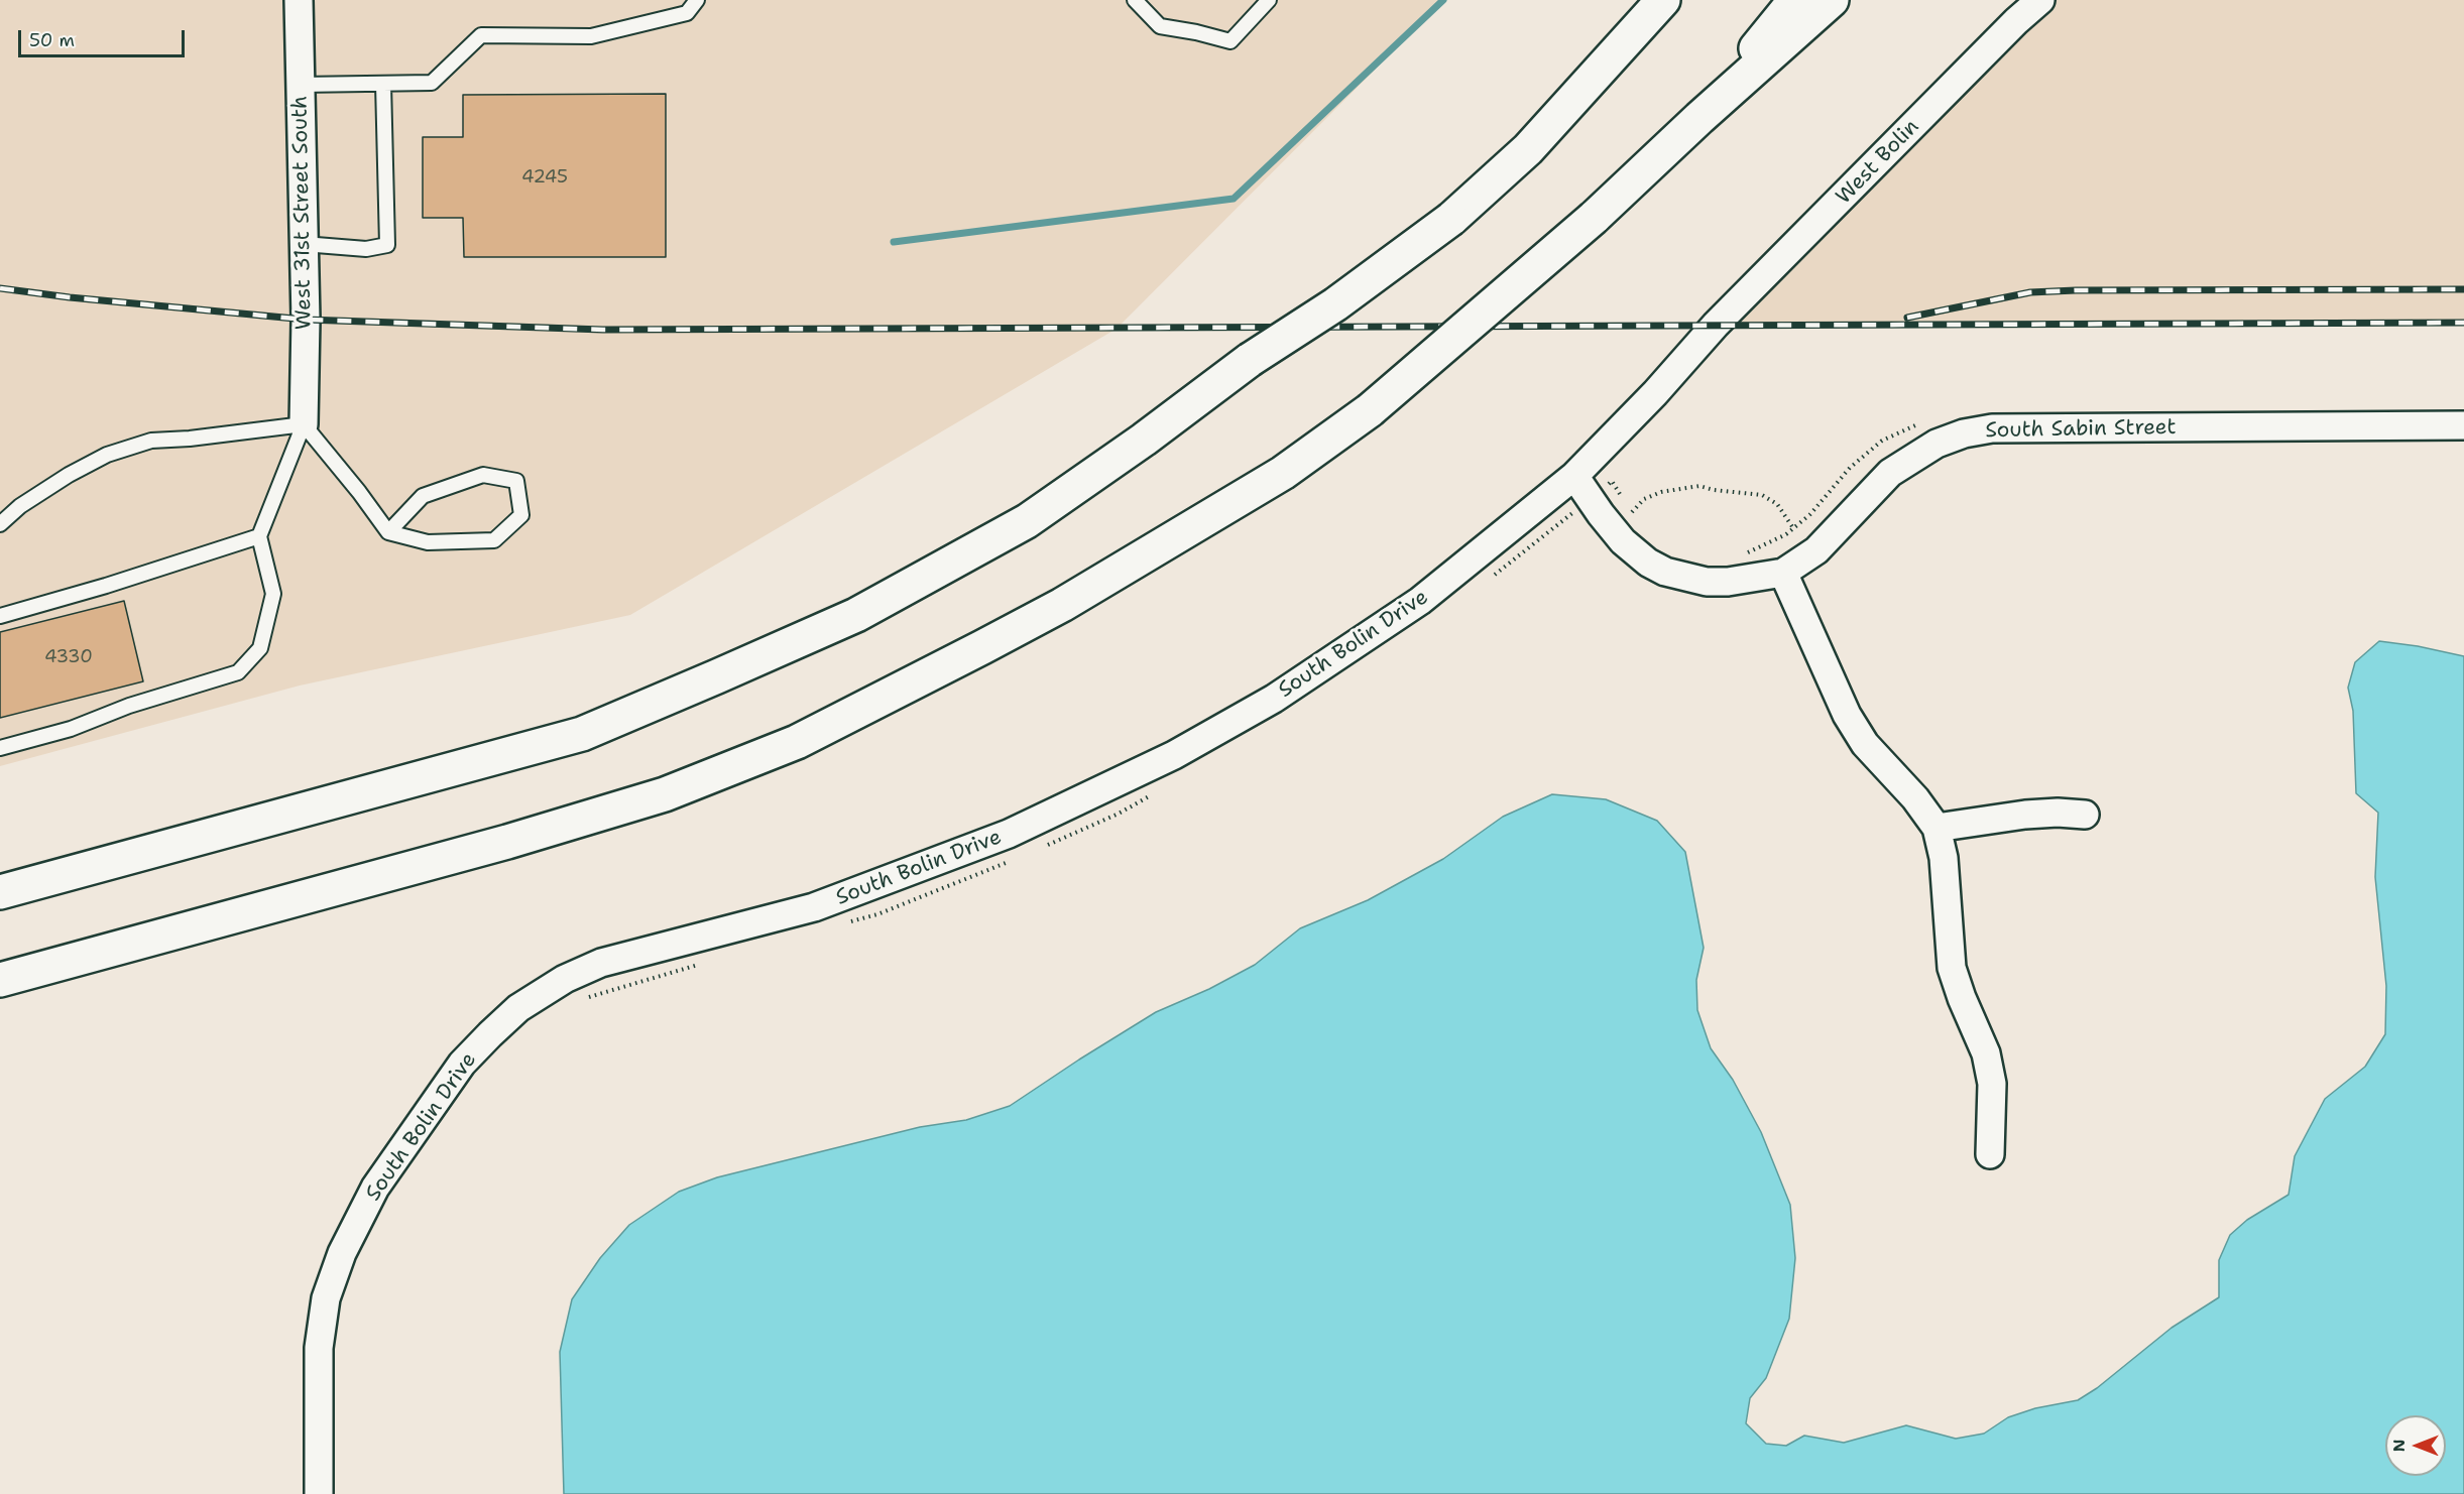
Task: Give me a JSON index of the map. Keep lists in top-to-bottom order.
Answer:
{
  "streets": {
    "street": [
      "West Bolin",
      "West 31st Street South",
      "South Sabin Street",
      "South Bolin Drive"
    ]
  },
  "crossings": [
    ["West Bolin", "South Bolin Drive"],
    ["South Sabin Street", "South Bolin Drive"]
  ],
  "house_numbers": ["4245", "4330"],
  "scale_bar": "50 m",
  "north": "left"
}
